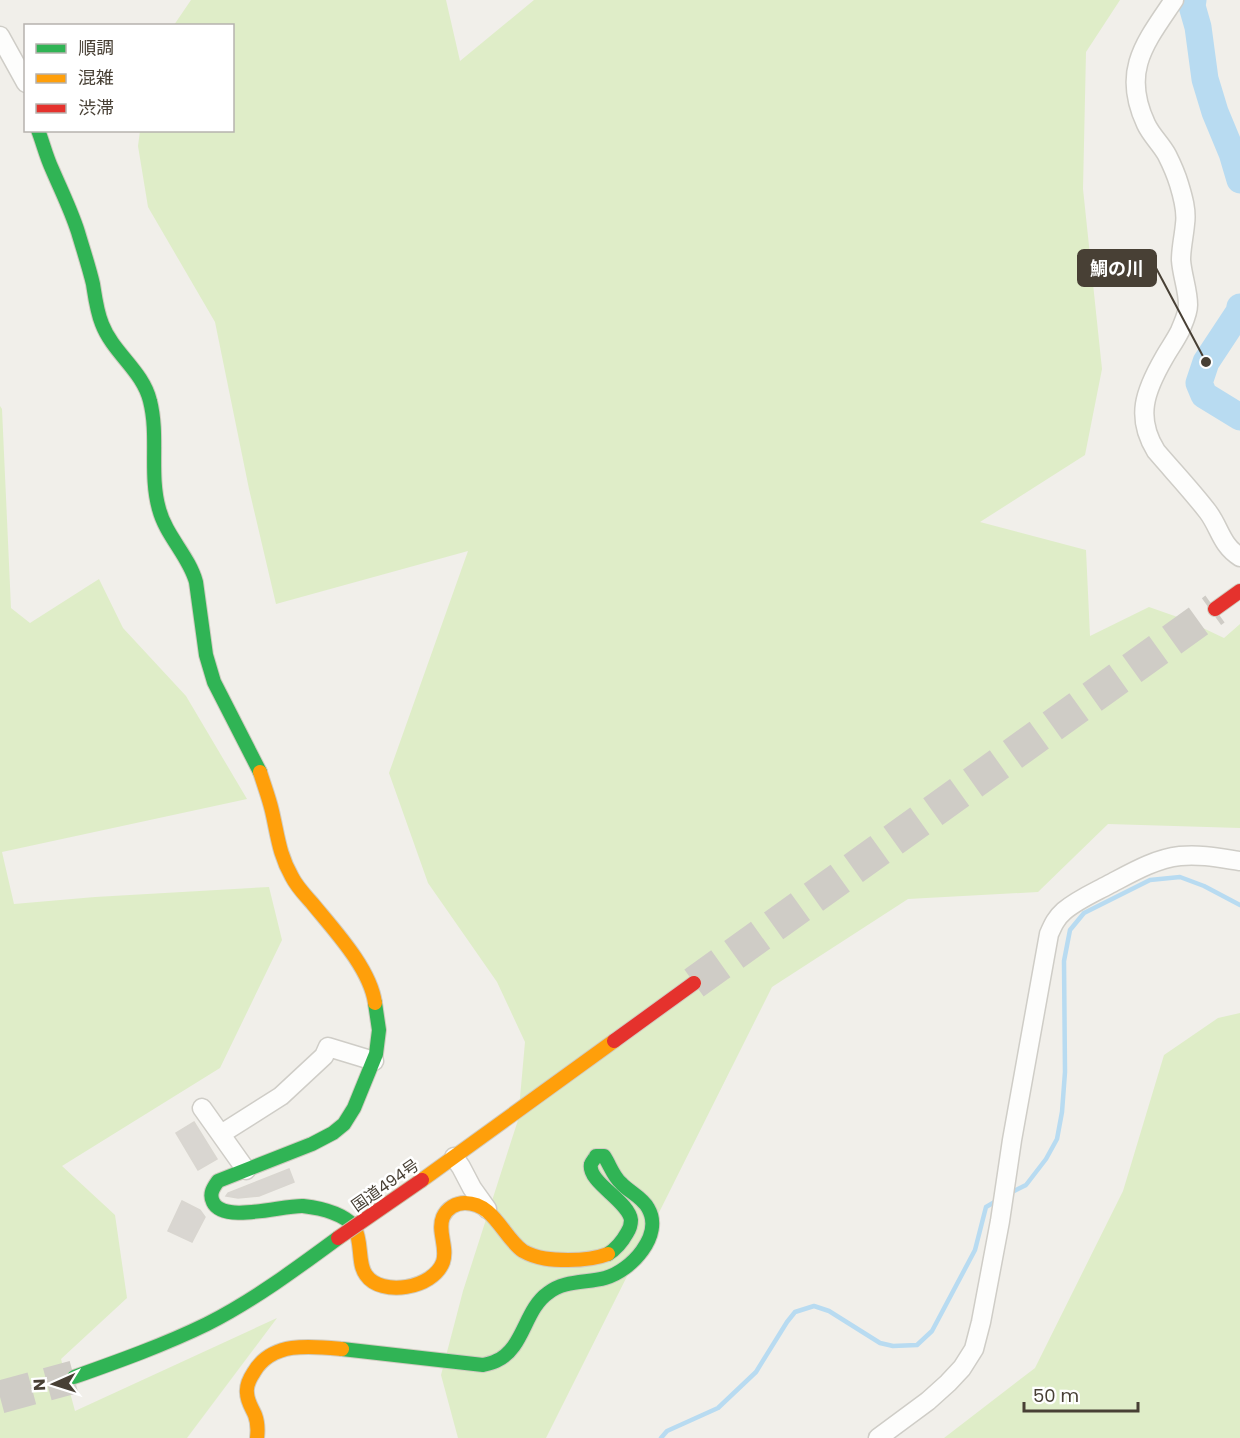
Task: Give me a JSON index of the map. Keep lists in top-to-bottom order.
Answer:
{
  "streets": {
    "main road": ["国道494号"]
  },
  "places": ["鯛の川"],
  "legend": ["順調", "混雑", "渋滞"],
  "scale_bar": "50 m",
  "north": "left"
}
